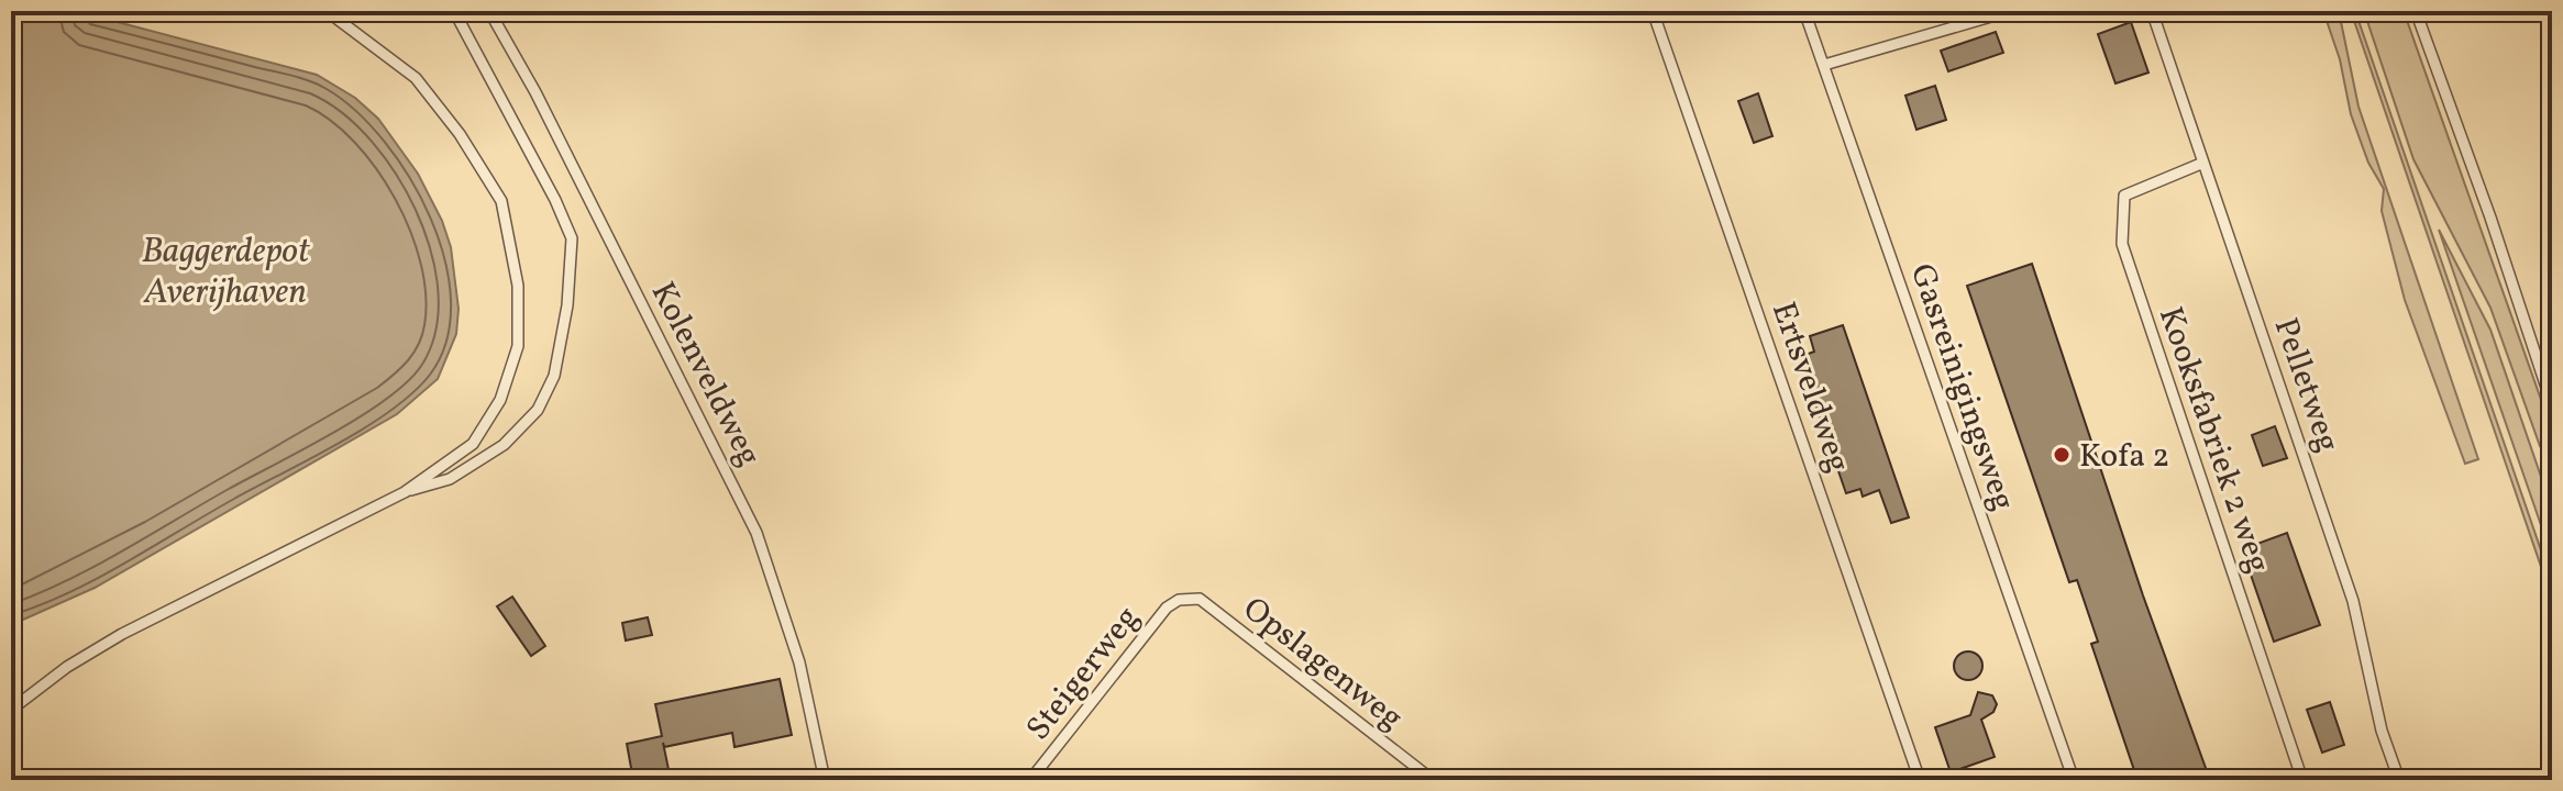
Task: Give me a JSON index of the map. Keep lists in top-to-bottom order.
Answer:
{
  "streets": {
    "lane": [
      "Kolenveldweg",
      "Pelletweg",
      "Ertsveldweg",
      "Gasreinigingsweg",
      "Kooksfabriek 2 weg",
      "Opslagenweg",
      "Steigerweg"
    ]
  },
  "crossings": [
    ["Pelletweg", "Kooksfabriek 2 weg"],
    ["Opslagenweg", "Steigerweg"]
  ],
  "water": ["Baggerdepot Averijhaven"],
  "places": ["Kofa 2"]
}
